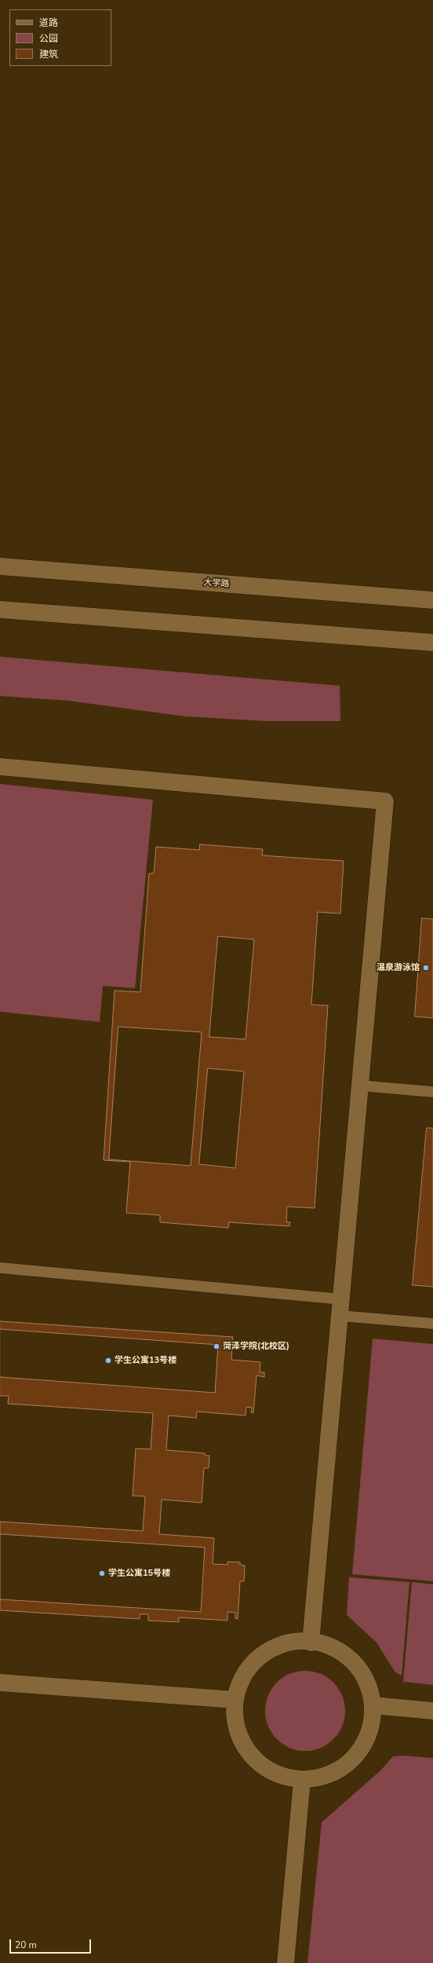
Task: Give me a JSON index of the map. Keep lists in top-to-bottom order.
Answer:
{
  "streets": {
    "street": ["大学路"]
  },
  "places": [
    "温泉游泳馆",
    "菏泽学院(北校区)",
    "学生公寓13号楼",
    "学生公寓15号楼"
  ],
  "legend": ["道路", "公园", "建筑"],
  "scale_bar": "20 m"
}
